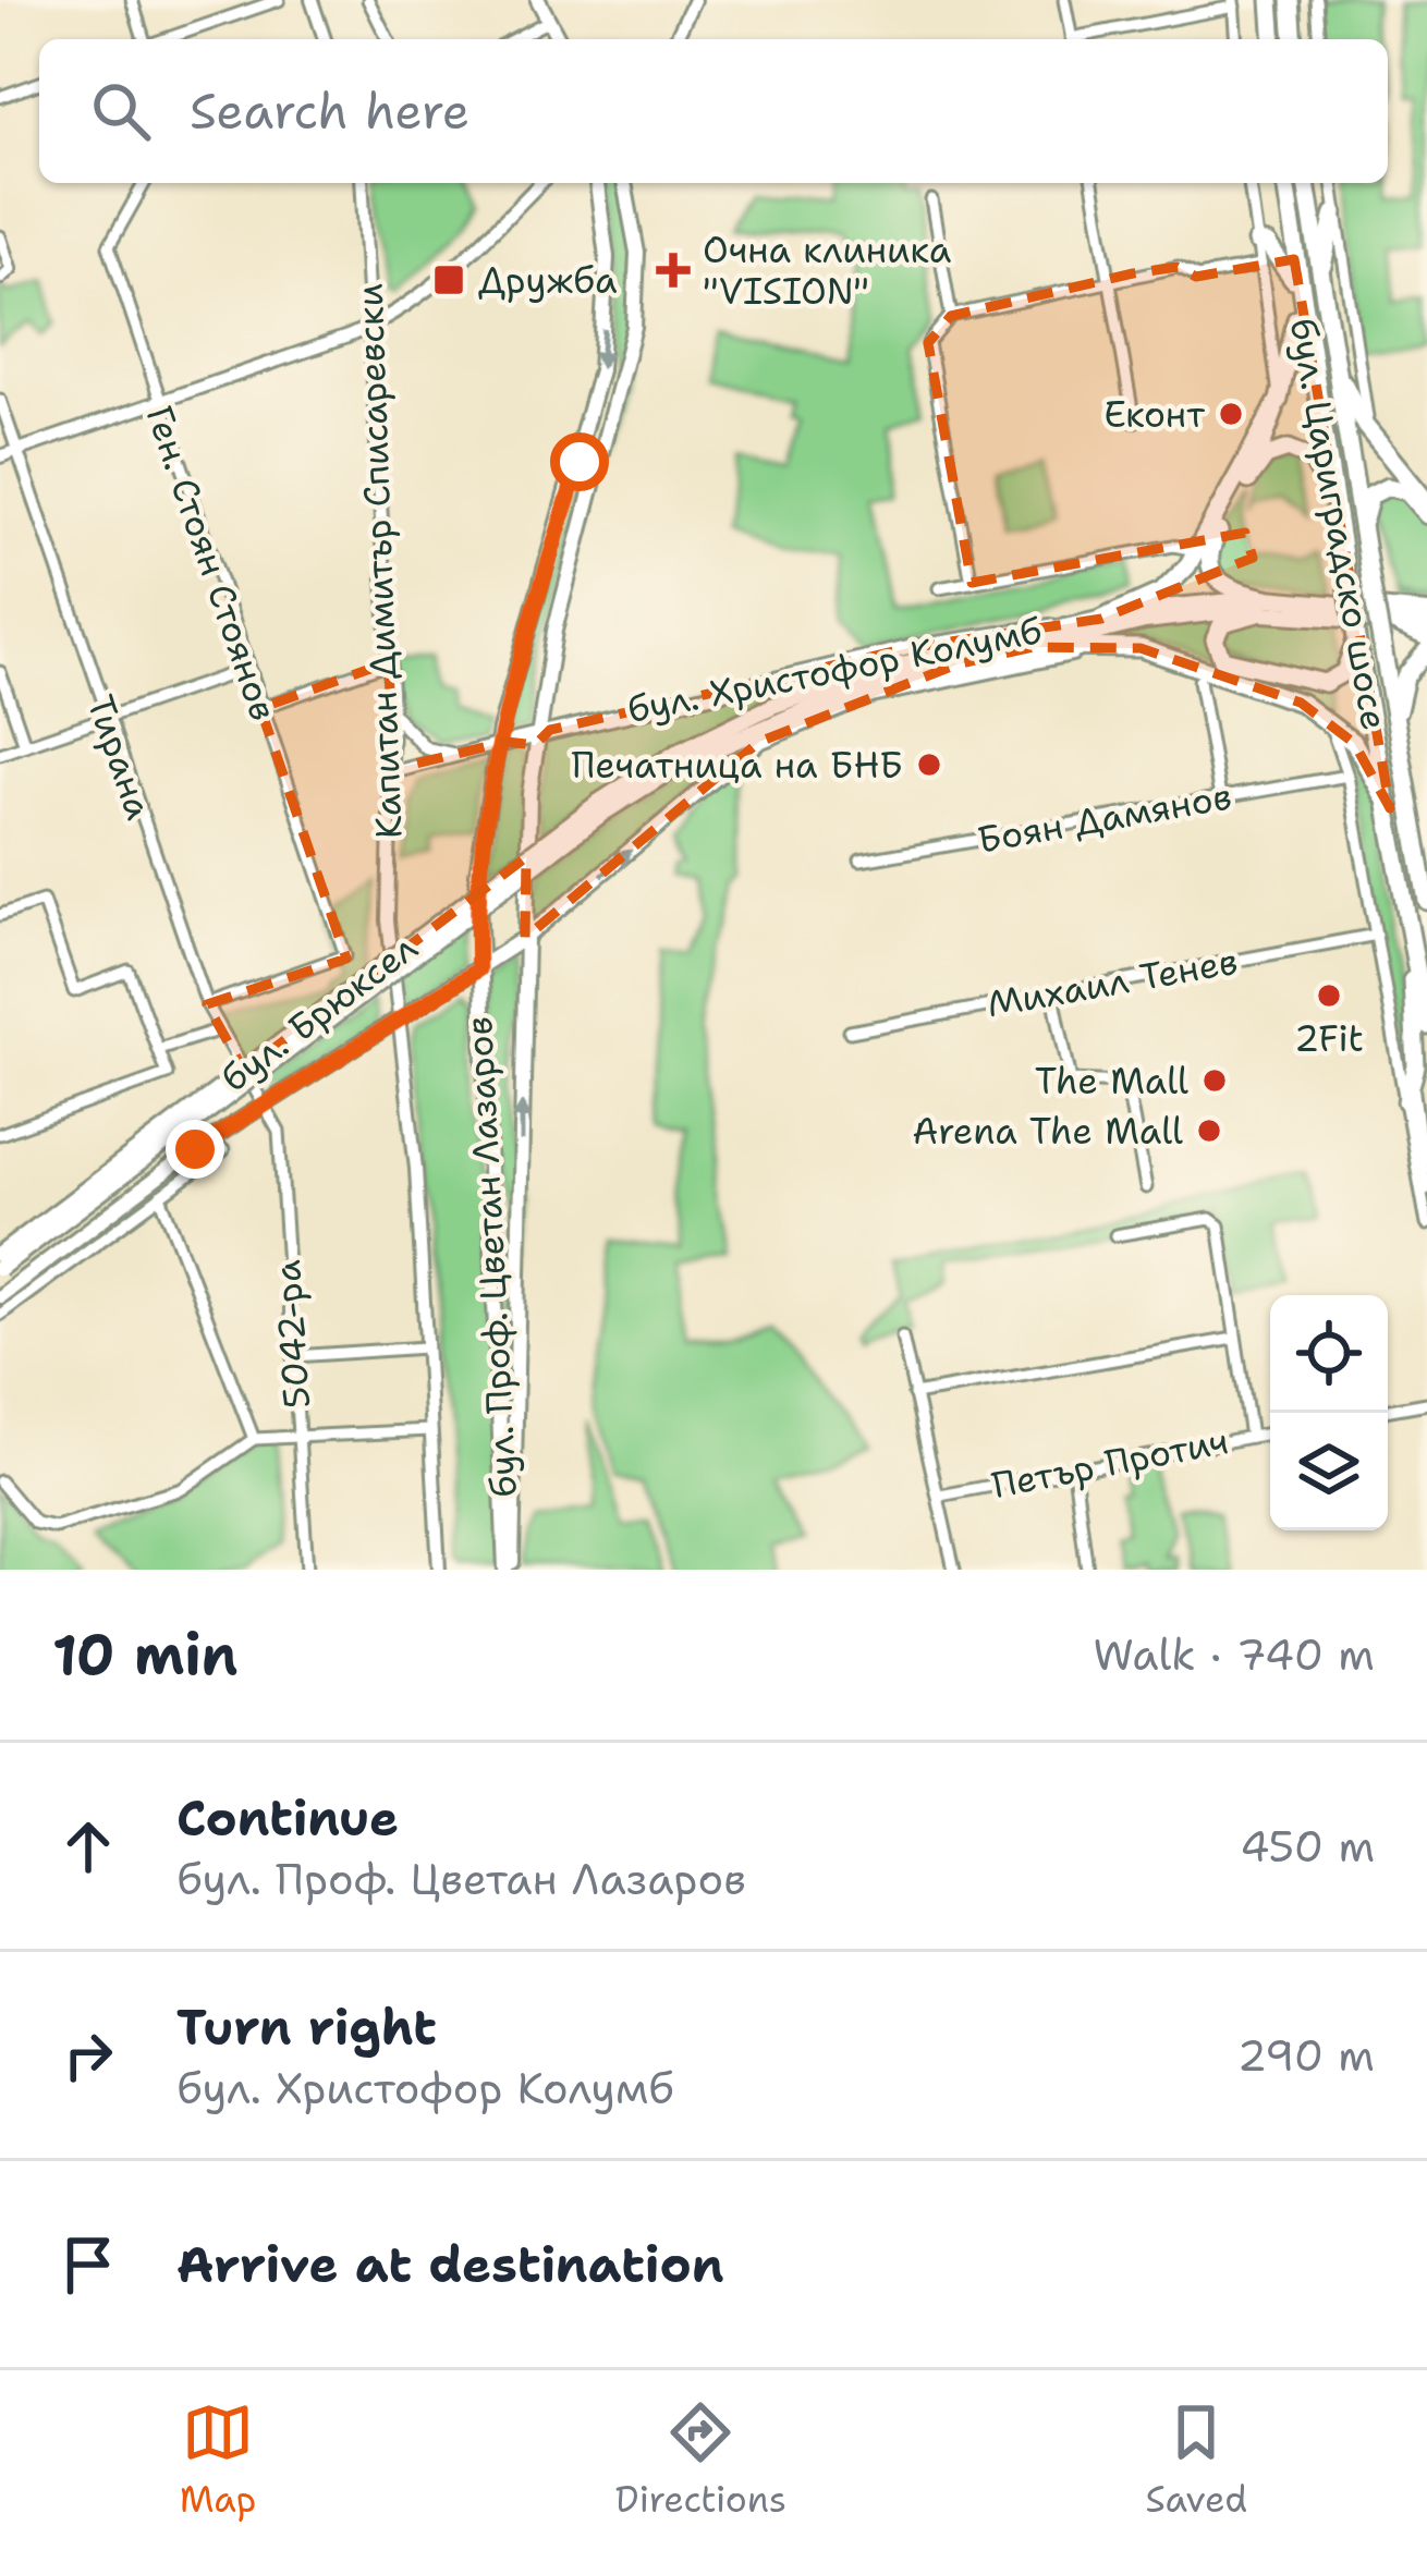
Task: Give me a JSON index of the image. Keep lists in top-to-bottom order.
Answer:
{
  "streets": {
    "highway": ["бул. Цариградско шосе"],
    "main road": ["бул. Христофор Колумб", "бул. Брюксел", "бул. Проф. Цветан Лазаров"],
    "street": [
      "Капитан Димитър Списаревски",
      "Ген. Стоян Стоянов",
      "Тирана",
      "Боян Дамянов",
      "Михаил Тенев",
      "5042-ра",
      "Петър Протич"
    ]
  },
  "crossings": [
    ["бул. Цариградско шосе", "Боян Дамянов"],
    ["бул. Цариградско шосе", "Михаил Тенев"],
    ["Капитан Димитър Списаревски", "бул. Христофор Колумб"],
    ["Ген. Стоян Стоянов", "Тирана"],
    ["бул. Христофор Колумб", "Тирана"],
    ["бул. Христофор Колумб", "бул. Брюксел"],
    ["бул. Христофор Колумб", "бул. Проф. Цветан Лазаров"],
    ["бул. Христофор Колумб", "5042-ра"],
    ["Тирана", "5042-ра"]
  ],
  "places": {
    "health": ["Очна клиника \"VISION\""],
    "transit": ["Дружба"],
    "other": [
      "Еконт",
      "Печатница на БНБ",
      "2Fit",
      "The Mall",
      "Arena The Mall"
    ]
  },
  "page": {
    "search": "Search here",
    "heading": ["10 min", "Walk · 740 m"],
    "list": [
      ["Continue", "бул. Проф. Цветан Лазаров", "450 m"],
      ["Turn right", "бул. Христофор Колумб", "290 m"],
      "Arrive at destination"
    ],
    "nav": ["Map", "Directions", "Saved"]
  }
}
